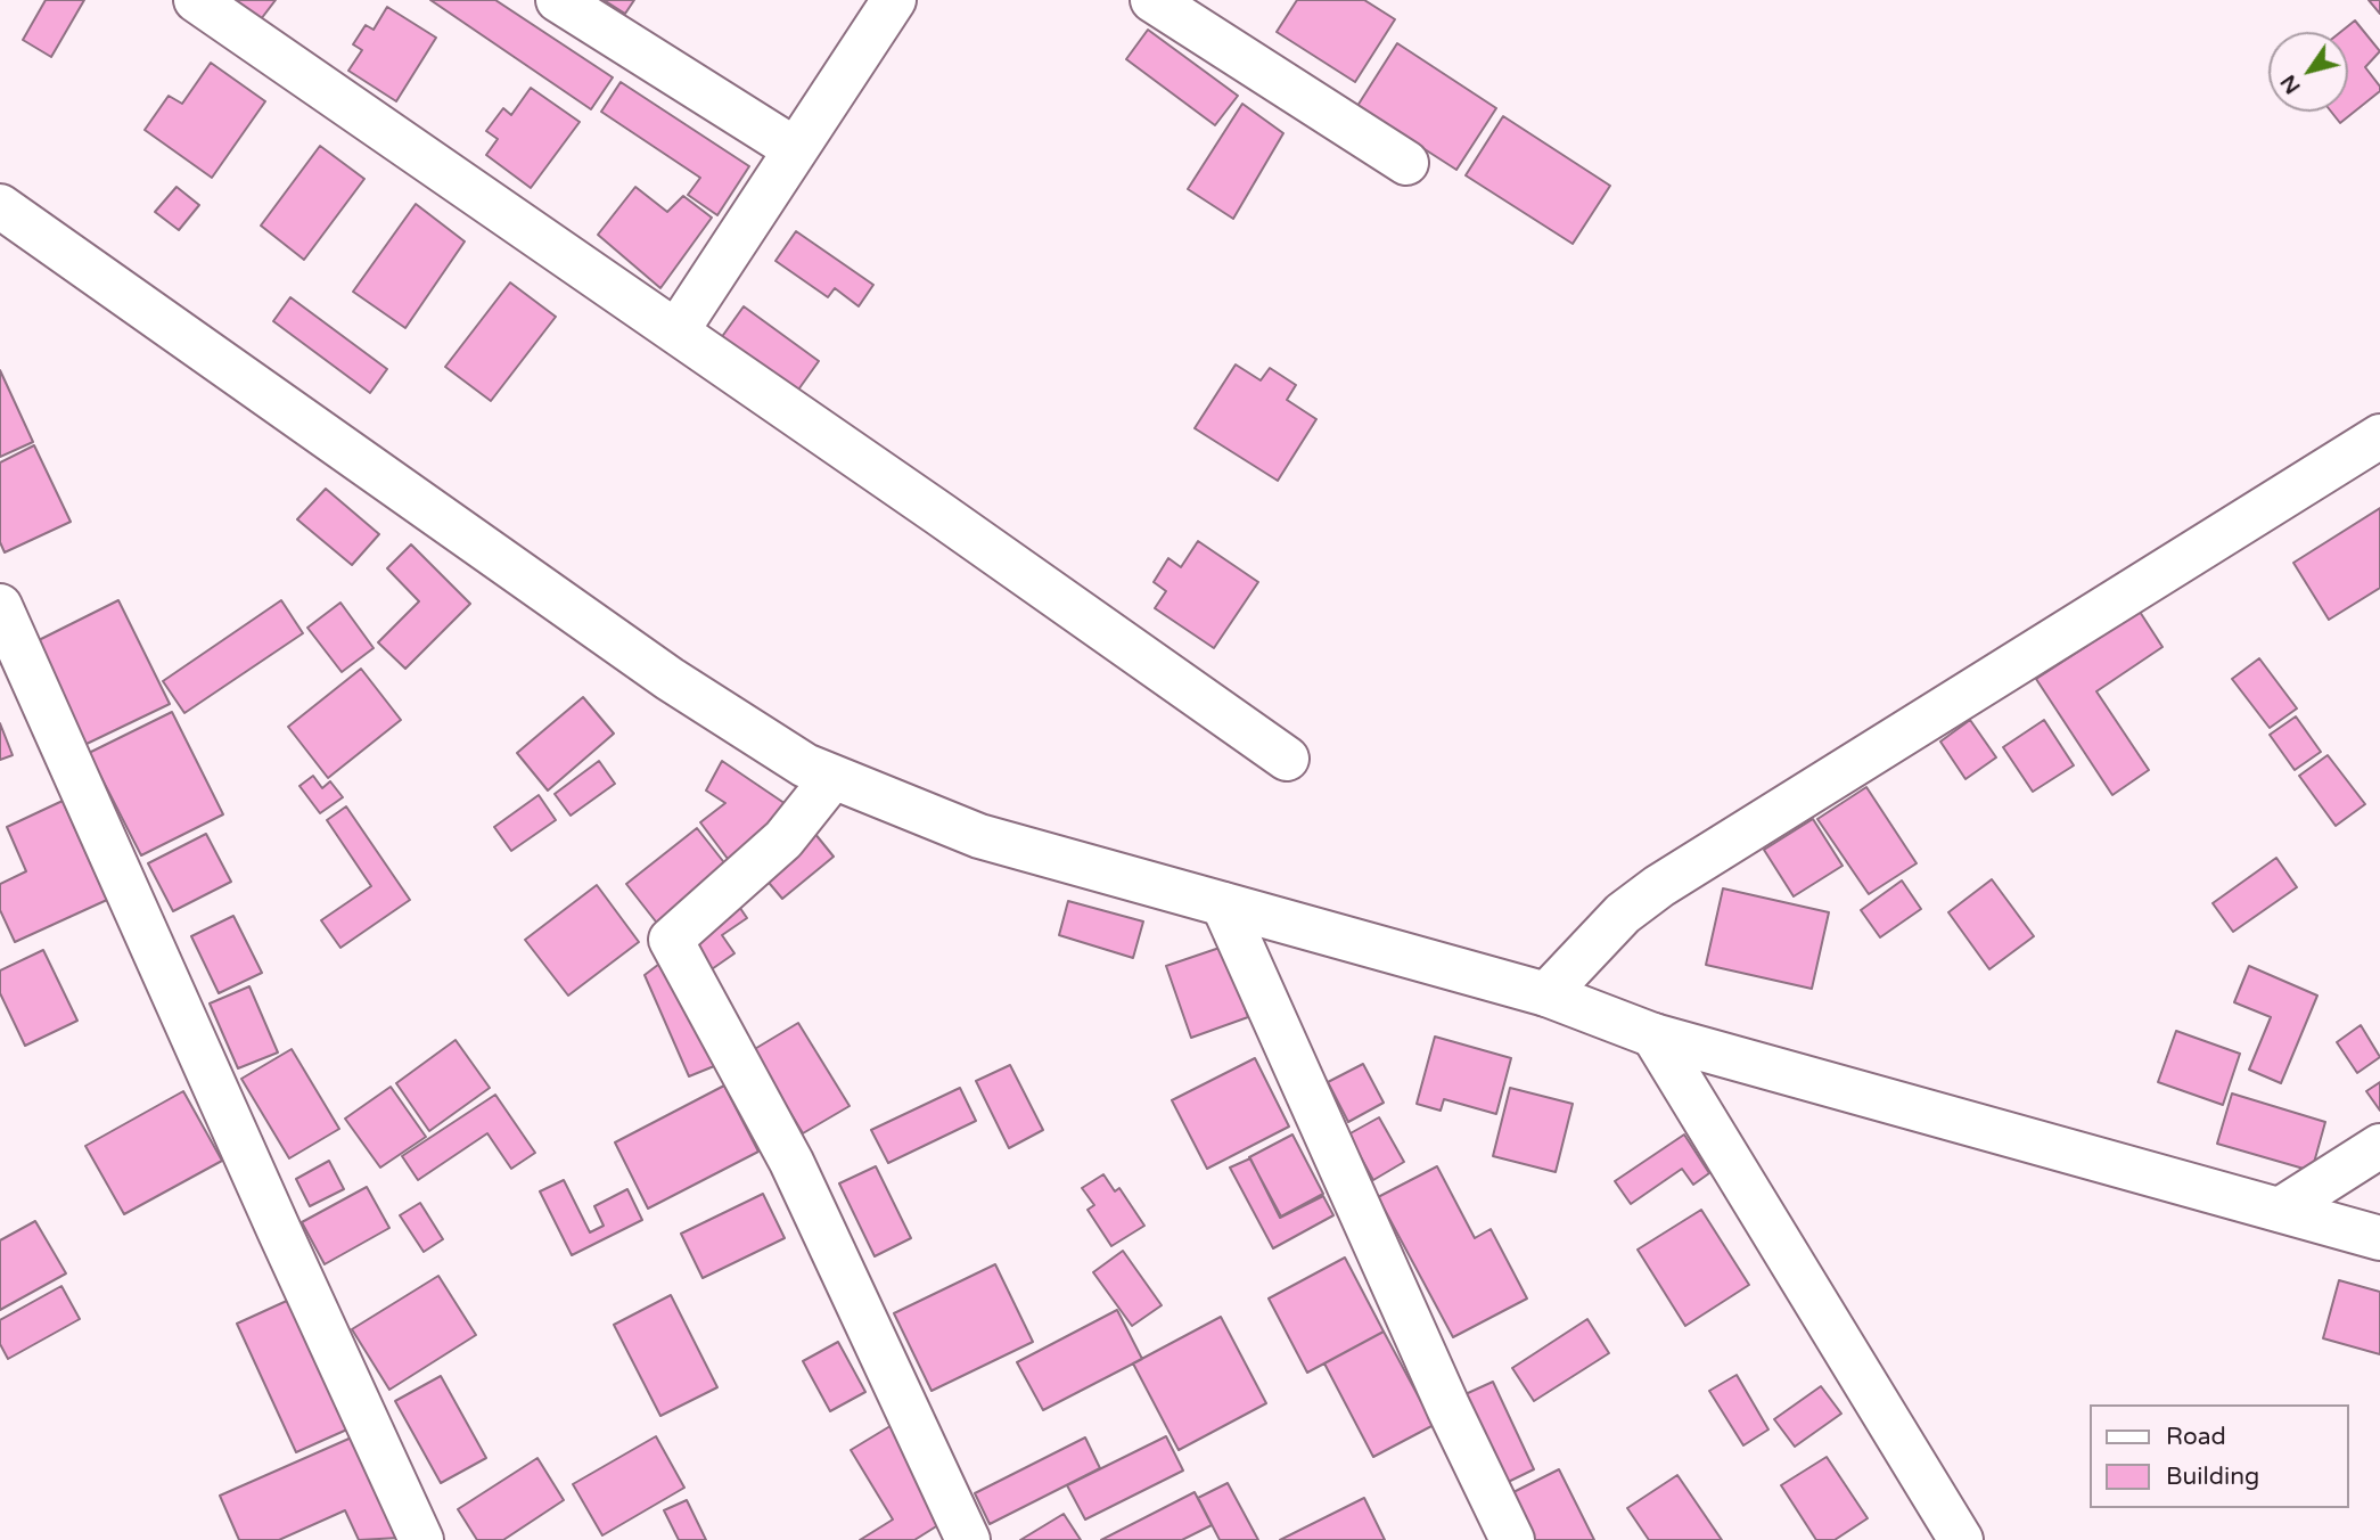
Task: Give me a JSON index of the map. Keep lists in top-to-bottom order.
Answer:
{
  "legend": ["Road", "Building"],
  "north": "bottom left"
}
